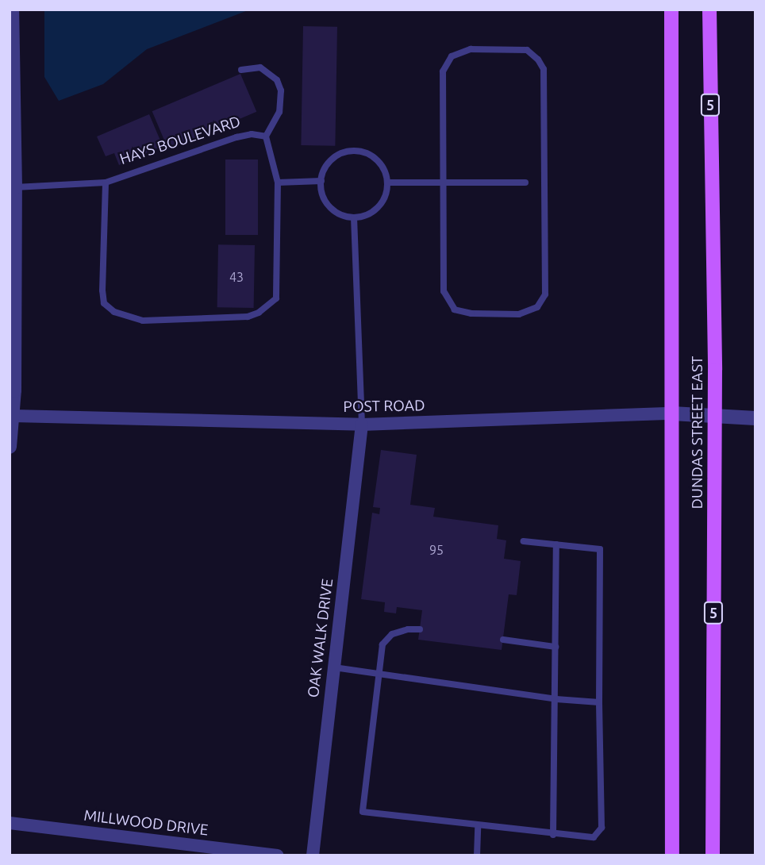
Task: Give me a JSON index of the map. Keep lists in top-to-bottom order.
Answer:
{
  "streets": {
    "main road": ["5", "DUNDAS STREET EAST"],
    "street": ["POST ROAD", "OAK WALK DRIVE", "MILLWOOD DRIVE"],
    "lane": ["HAYS BOULEVARD"]
  },
  "crossings": [
    ["POST ROAD", "DUNDAS STREET EAST"],
    ["POST ROAD", "OAK WALK DRIVE"]
  ],
  "house_numbers": ["43", "95"]
}
